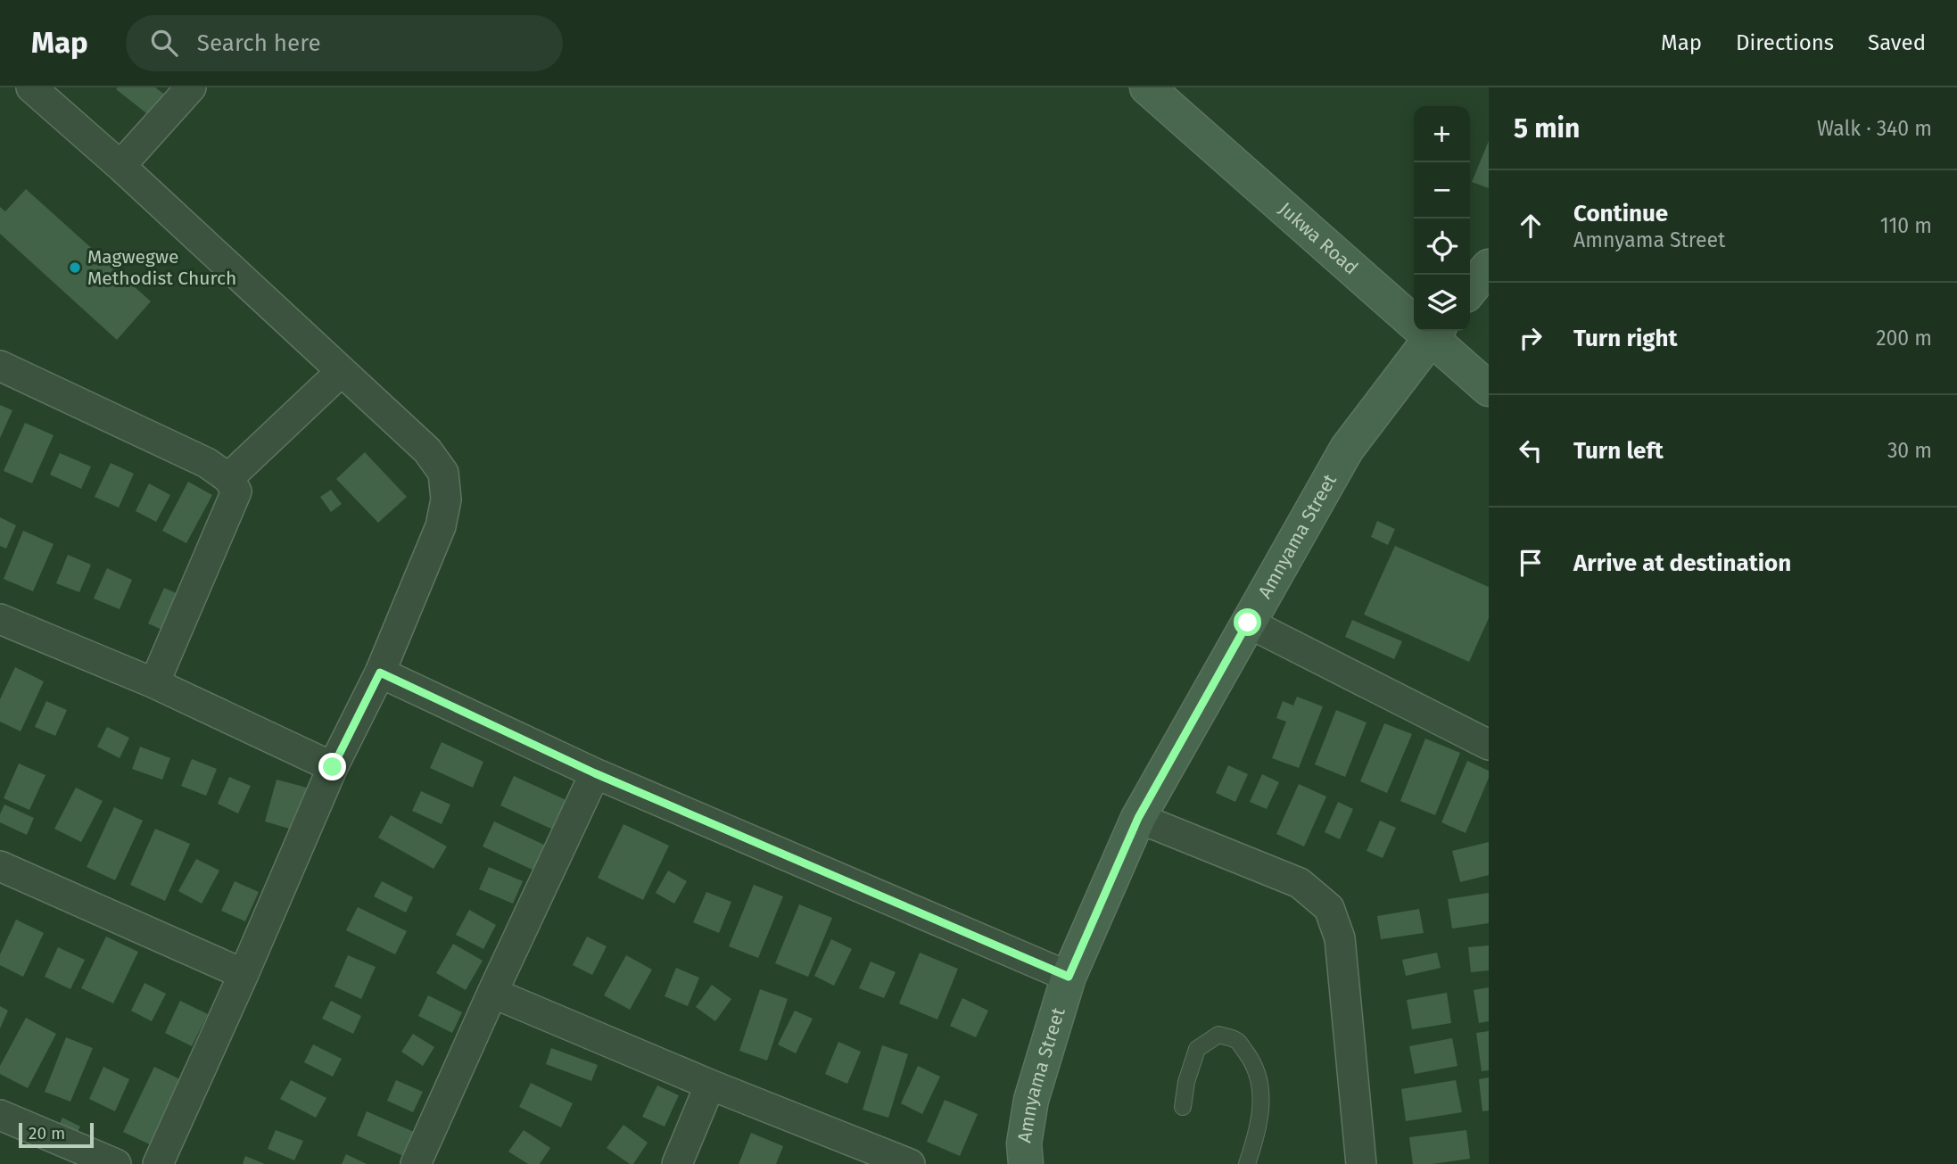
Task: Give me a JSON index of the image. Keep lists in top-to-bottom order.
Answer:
{
  "streets": {
    "street": ["Jukwa Road", "Amnyama Street"]
  },
  "crossings": [
    ["Jukwa Road", "Amnyama Street"]
  ],
  "places": ["Magwegwe Methodist Church"],
  "scale_bar": "20 m",
  "page": {
    "header": "Map",
    "search": "Search here",
    "nav": ["Map", "Directions", "Saved"],
    "heading": ["5 min", "Walk · 340 m"],
    "map_buttons": ["+", "−"],
    "list": [
      ["Continue", "Amnyama Street", "110 m"],
      ["Turn right", "200 m"],
      ["Turn left", "30 m"],
      "Arrive at destination"
    ],
    "scale": "20 m"
  }
}
